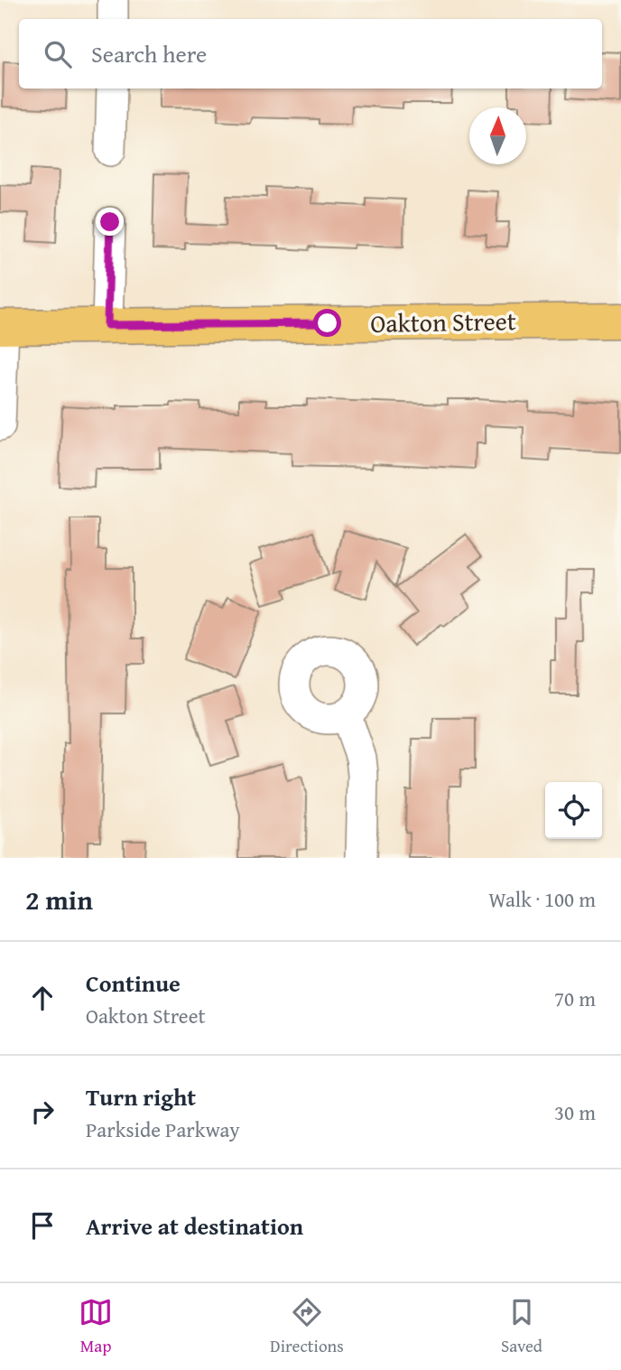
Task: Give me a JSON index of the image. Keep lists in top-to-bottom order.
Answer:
{
  "streets": {
    "main road": ["Oakton Street"]
  },
  "north": "top",
  "page": {
    "search": "Search here",
    "heading": ["2 min", "Walk · 100 m"],
    "list": [
      ["Continue", "Oakton Street", "70 m"],
      ["Turn right", "Parkside Parkway", "30 m"],
      "Arrive at destination"
    ],
    "nav": ["Map", "Directions", "Saved"]
  }
}
